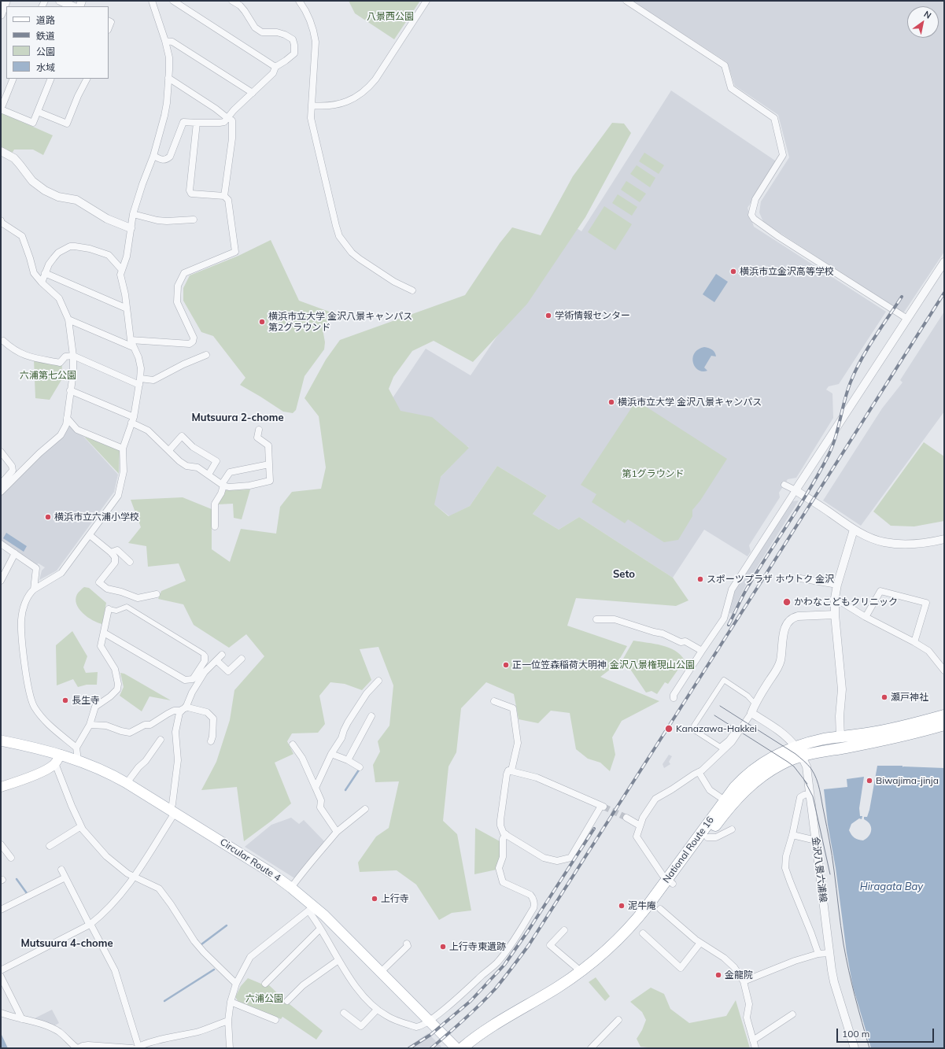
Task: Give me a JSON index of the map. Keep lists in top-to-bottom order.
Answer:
{
  "streets": {
    "highway": ["National Route 16"],
    "main road": ["Circular Route 4"],
    "street": ["金沢八景六浦線"]
  },
  "crossings": [
    ["National Route 16", "金沢八景六浦線"]
  ],
  "districts": ["Mutsuura 2-chome", "Seto", "Mutsuura 4-chome"],
  "water": ["Hiragata Bay"],
  "parks": [
    "八景西公園",
    "六浦第七公園",
    "第1グラウンド",
    "金沢八景権現山公園",
    "六浦公園"
  ],
  "places": [
    "横浜市立金沢高等学校",
    "学術情報センター",
    "横浜市立大学 金沢八景キャンパス 第2グラウンド",
    "横浜市立大学 金沢八景キャンパス",
    "横浜市立六浦小学校",
    "スポーツプラザ ホウトク 金沢",
    "かわなこどもクリニック",
    "正一位笠森稲荷大明神",
    "瀬戸神社",
    "長生寺",
    "Kanazawa-Hakkei",
    "Biwajima-jinja",
    "上行寺",
    "泥牛庵",
    "上行寺東遺跡",
    "金龍院"
  ],
  "legend": [
    "道路",
    "鉄道",
    "公園",
    "水域"
  ],
  "scale_bar": "100 m",
  "north": "top right"
}
